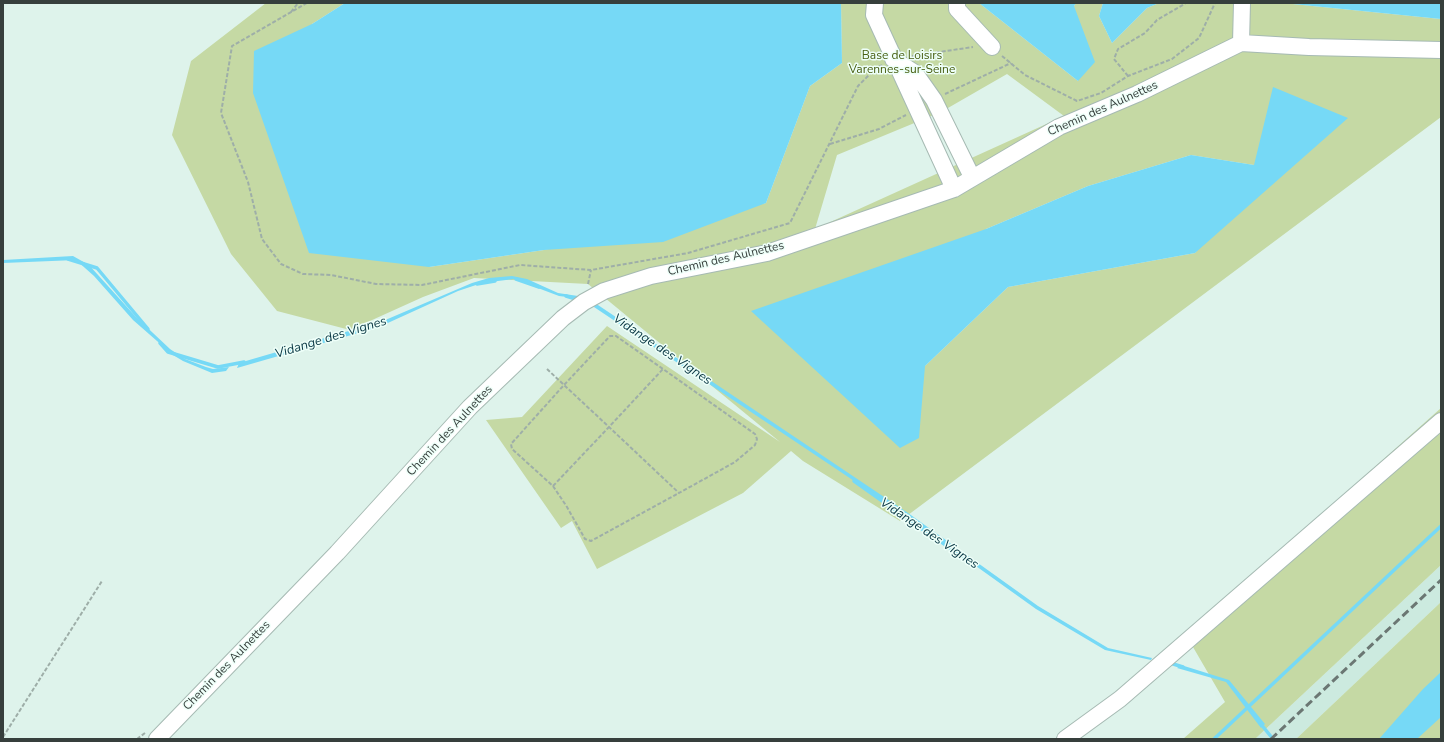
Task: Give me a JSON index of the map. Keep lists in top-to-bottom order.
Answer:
{
  "streets": {
    "street": ["Chemin des Aulnettes"]
  },
  "water": ["Vidange des Vignes"],
  "parks": ["Base de Loisirs Varennes-sur-Seine"]
}
